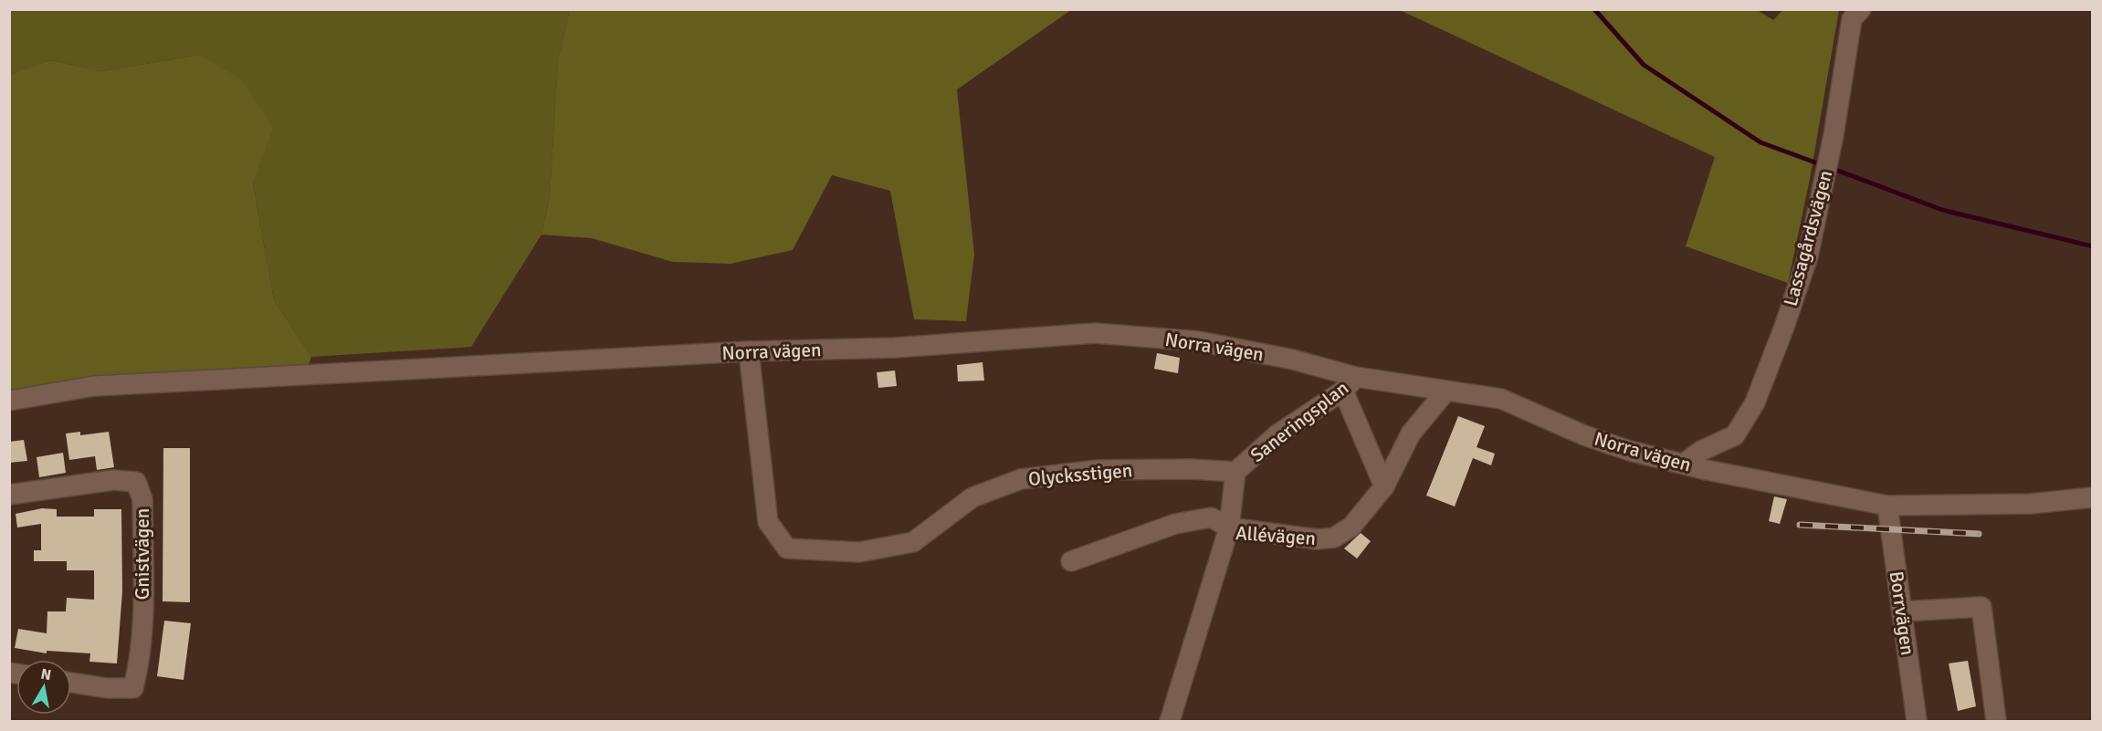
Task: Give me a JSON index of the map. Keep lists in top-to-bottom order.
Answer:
{
  "streets": {
    "street": [
      "Lassagårdsvägen",
      "Norra vägen",
      "Saneringsplan",
      "Olycksstigen",
      "Allévägen",
      "Gnistvägen",
      "Borrvägen"
    ]
  },
  "crossings": [
    ["Lassagårdsvägen", "Norra vägen"],
    ["Norra vägen", "Saneringsplan"],
    ["Norra vägen", "Olycksstigen"],
    ["Norra vägen", "Allévägen"],
    ["Norra vägen", "Borrvägen"],
    ["Saneringsplan", "Olycksstigen"],
    ["Saneringsplan", "Allévägen"]
  ],
  "north": "top"
}
